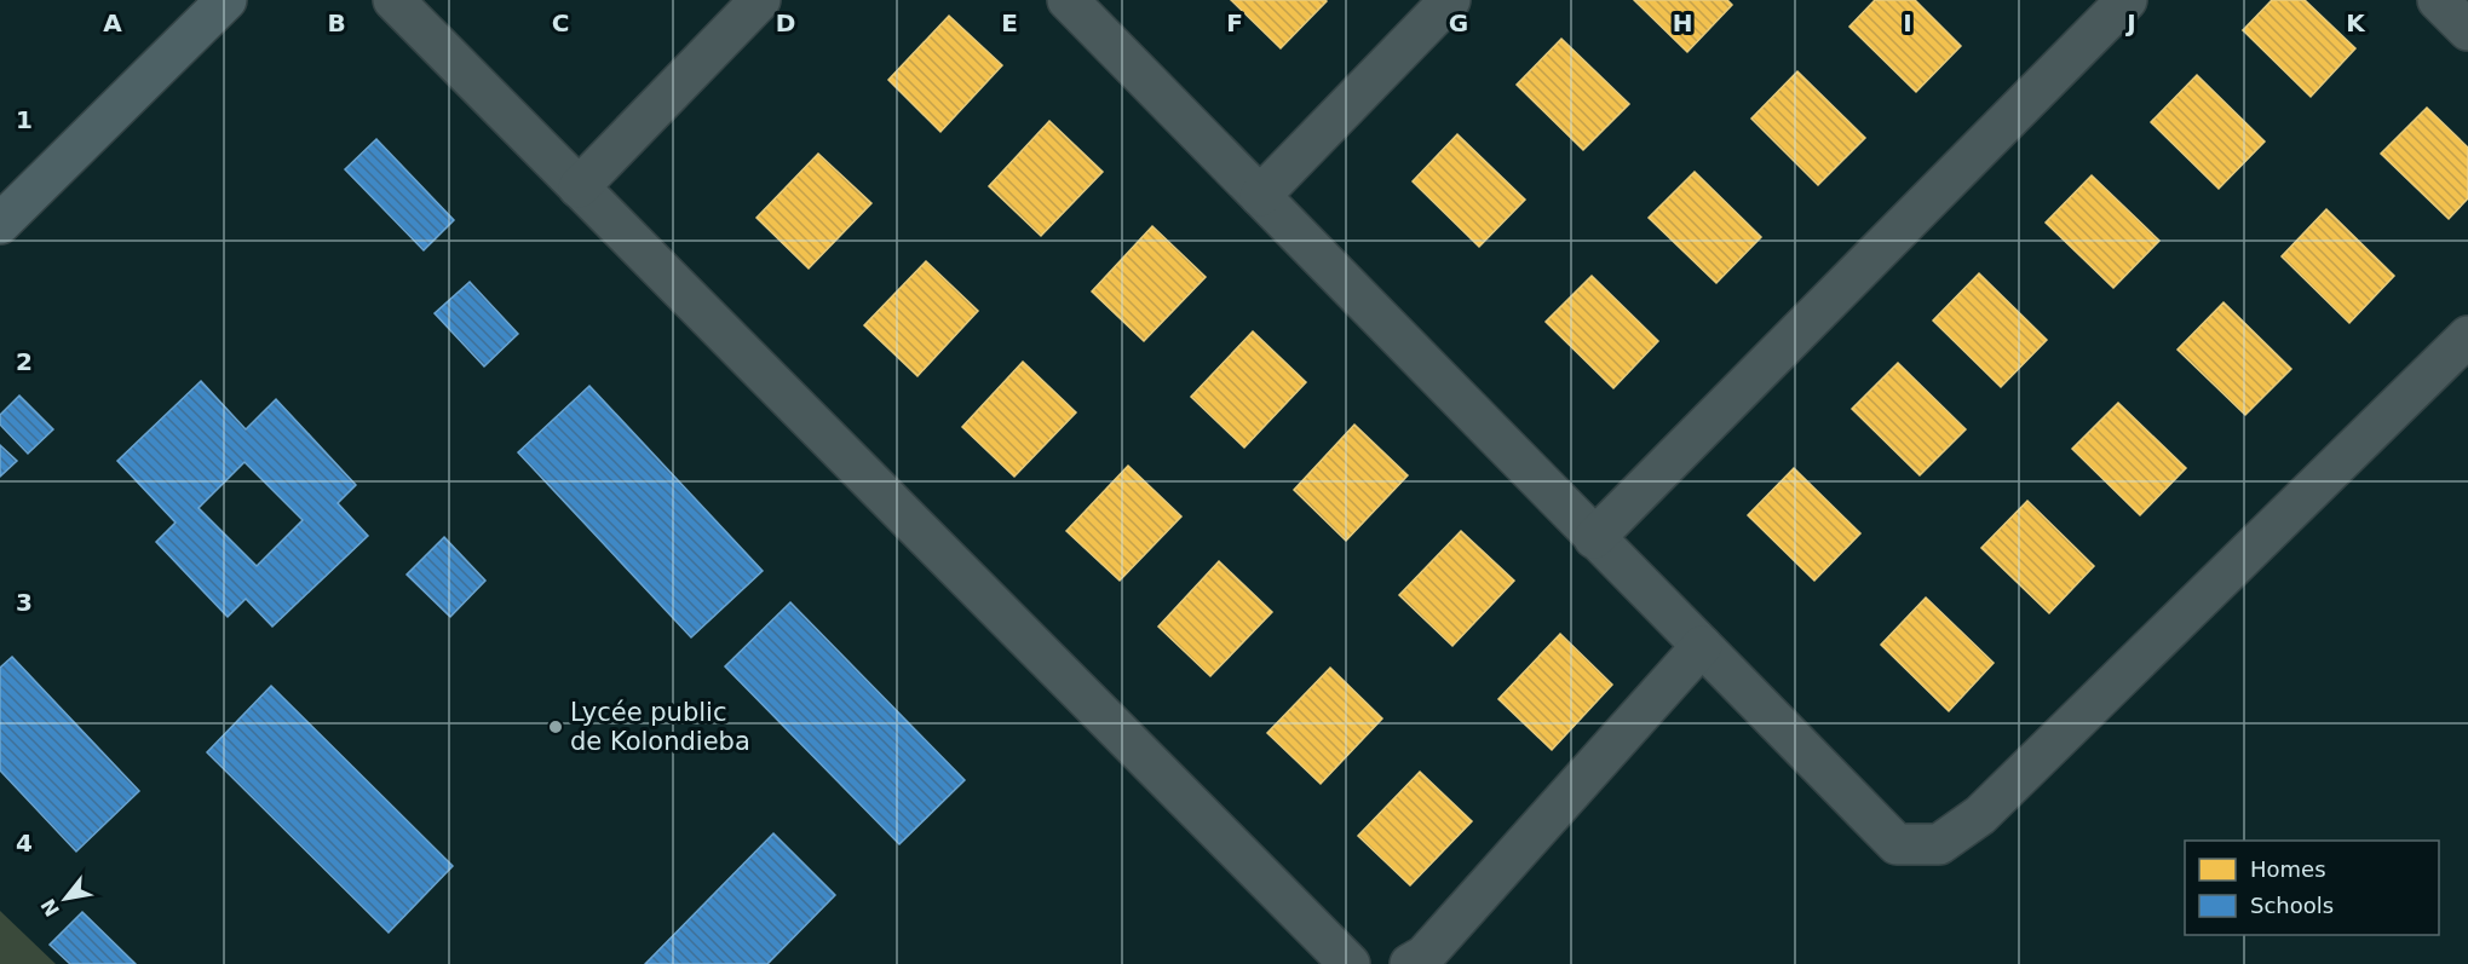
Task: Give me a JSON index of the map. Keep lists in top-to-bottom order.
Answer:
{
  "places": ["Lycée public de Kolondieba"],
  "legend": ["Homes", "Schools"],
  "north": "bottom left",
  "grid": {
    "columns": [
      "A",
      "B",
      "C",
      "D",
      "E",
      "F",
      "G",
      "H",
      "I",
      "J",
      "K"
    ],
    "rows": [
      "1",
      "2",
      "3",
      "4"
    ]
  }
}
